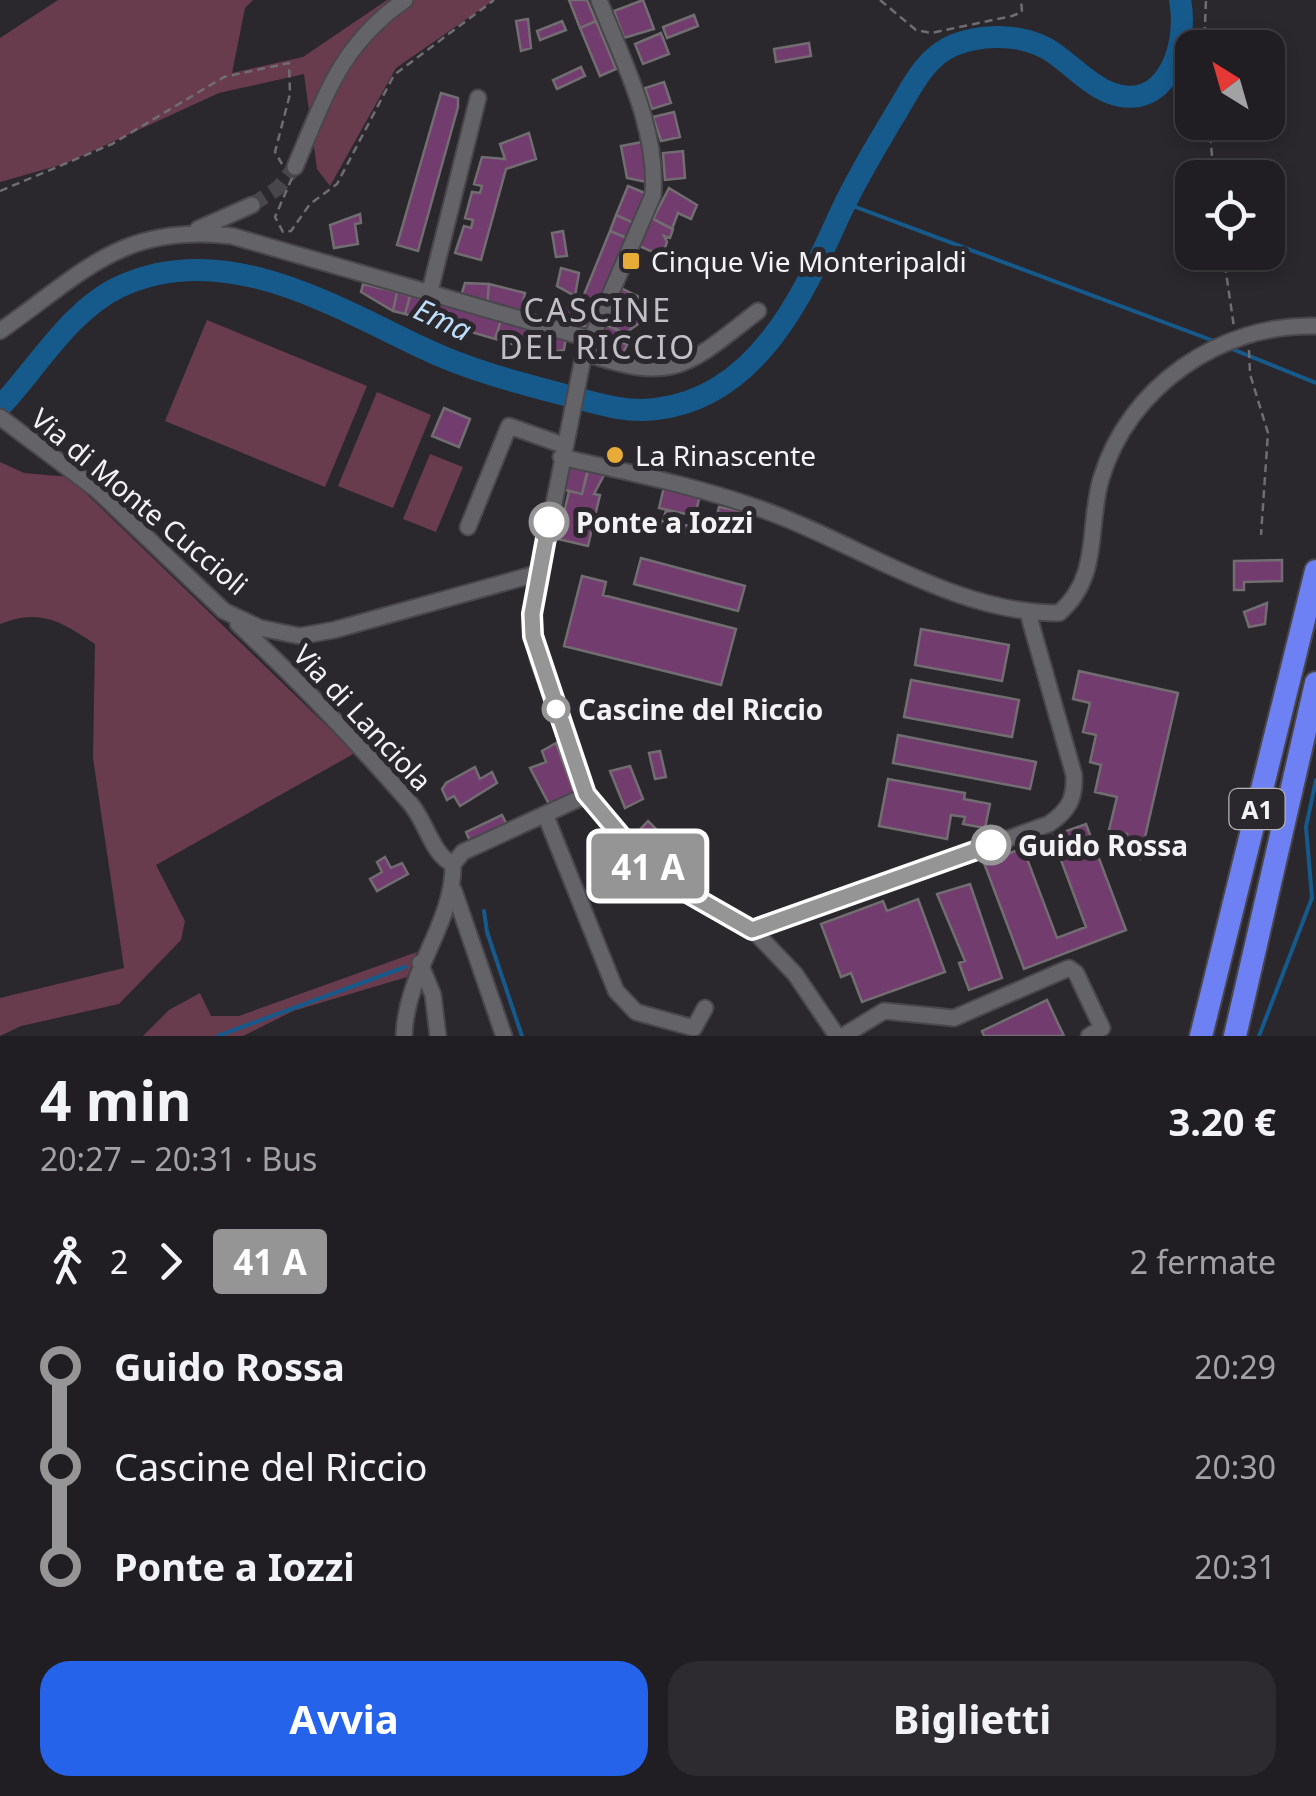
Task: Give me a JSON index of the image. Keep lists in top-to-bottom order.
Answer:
{
  "streets": {
    "highway": ["A1"],
    "street": ["Via di Monte Cuccioli", "Via di Lanciola"]
  },
  "crossings": [
    ["Via di Monte Cuccioli", "Via di Lanciola"]
  ],
  "districts": ["CASCINE DEL RICCIO"],
  "water": ["Ema"],
  "places": {
    "transit": ["Cinque Vie Monteripaldi"],
    "other": [
      "La Rinascente",
      "Ponte a Iozzi",
      "Cascine del Riccio",
      "Guido Rossa"
    ]
  },
  "north": "top left",
  "page": {
    "on_map": "41 A",
    "heading": ["4 min", "20:27 – 20:31 · Bus", "3.20 €"],
    "legs": ["2", "41 A", "2 fermate"],
    "list": [
      {
        "name": "Guido Rossa",
        "value": "20:29"
      },
      {
        "name": "Cascine del Riccio",
        "value": "20:30"
      },
      {
        "name": "Ponte a Iozzi",
        "value": "20:31"
      }
    ],
    "buttons": ["Avvia", "Biglietti"]
  }
}
